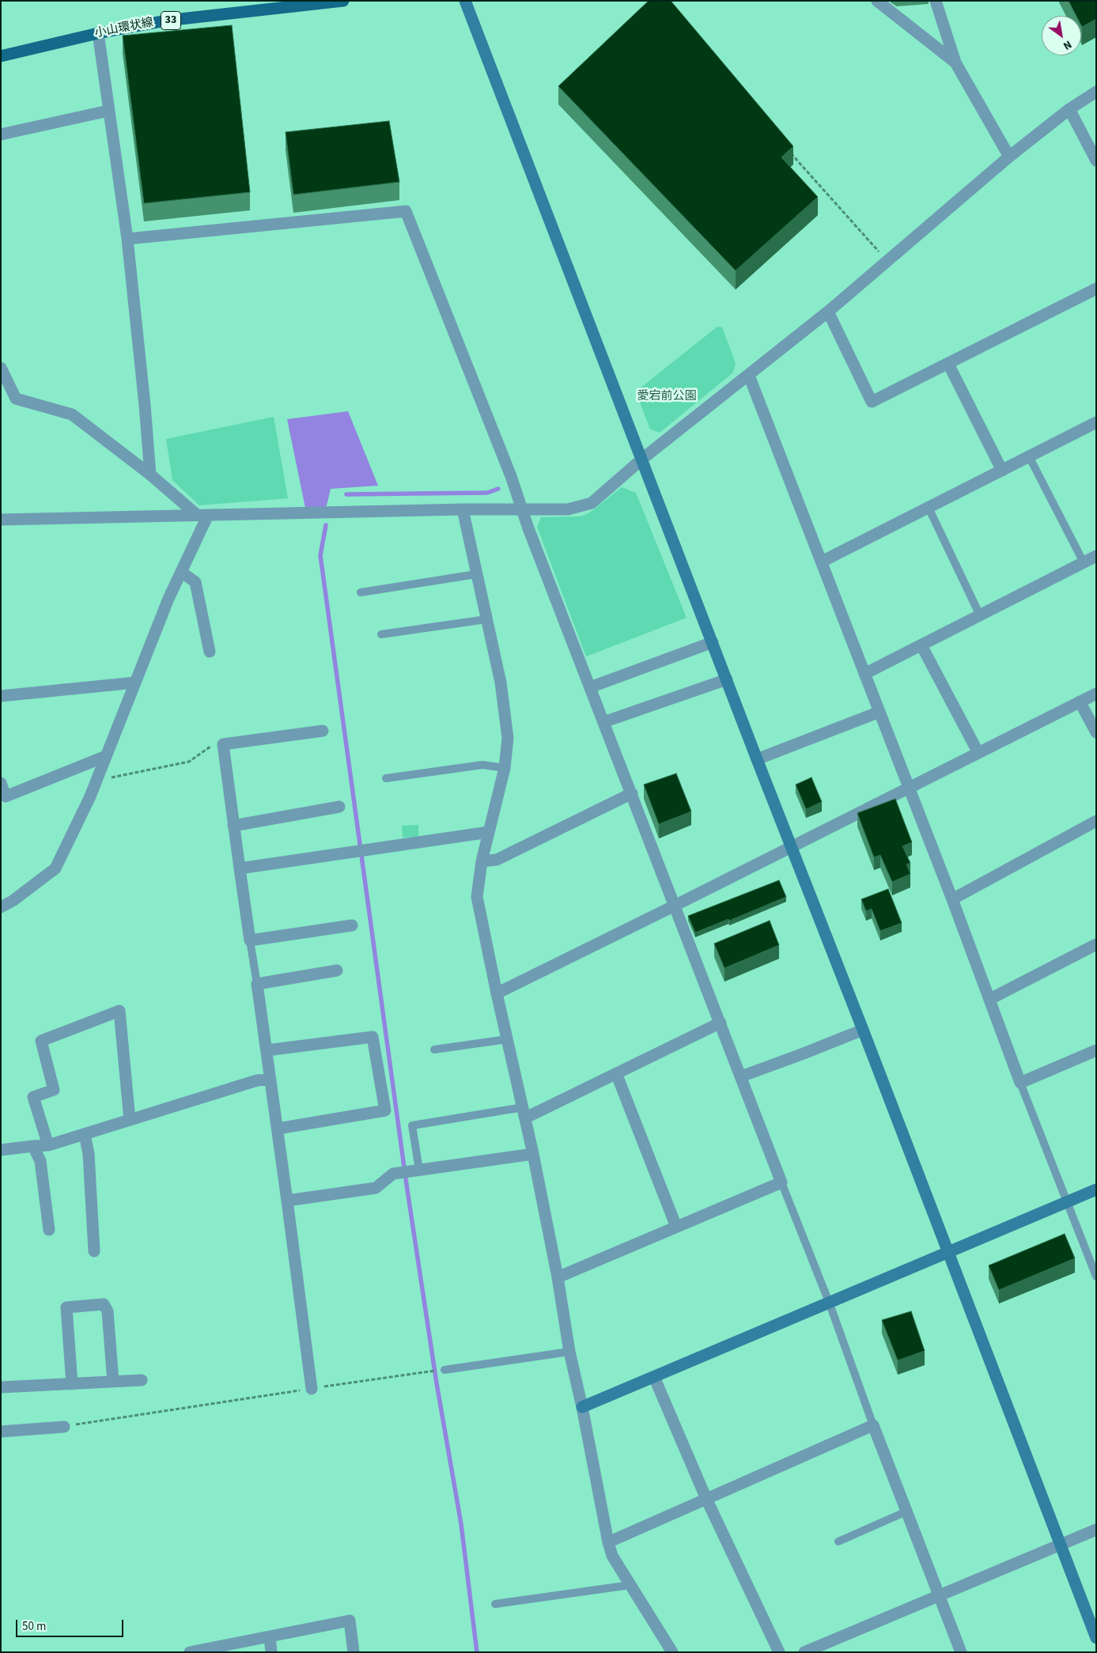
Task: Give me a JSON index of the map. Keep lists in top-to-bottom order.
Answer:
{
  "streets": {
    "main road": ["33", "小山環状線"]
  },
  "parks": ["愛宕前公園"],
  "scale_bar": "50 m",
  "north": "bottom right"
}
